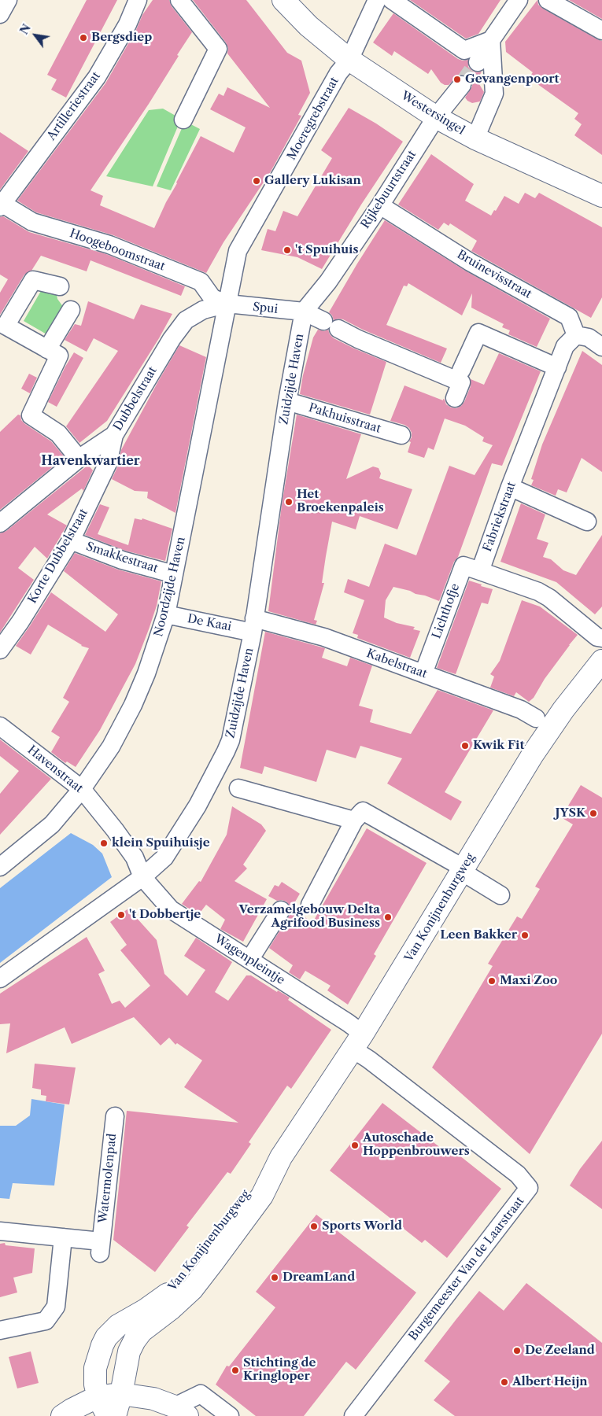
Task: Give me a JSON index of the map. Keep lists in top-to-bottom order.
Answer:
{
  "streets": {
    "main road": ["Westersingel", "Van Konijnenburgweg"],
    "street": [
      "Artilleriestraat",
      "Moeregrebstraat",
      "Rijkebuurtstraat",
      "Hoogeboomstraat",
      "Bruinevisstraat",
      "Spui",
      "Zuidzijde Haven",
      "Dubbelstraat",
      "Pakhuisstraat",
      "Fabriekstraat",
      "Korte Dubbelstraat",
      "Smakkestraat",
      "Noordzijde Haven",
      "Lichthofje",
      "De Kaai",
      "Kabelstraat",
      "Havenstraat",
      "Wagenpleintje",
      "Watermolenpad",
      "Burgemeester Van de Laarstraat"
    ]
  },
  "crossings": [
    ["Artilleriestraat", "Hoogeboomstraat"],
    ["Westersingel", "Moeregrebstraat"],
    ["Westersingel", "Rijkebuurtstraat"],
    ["Moeregrebstraat", "Hoogeboomstraat"],
    ["Moeregrebstraat", "Spui"],
    ["Moeregrebstraat", "Dubbelstraat"],
    ["Moeregrebstraat", "Noordzijde Haven"],
    ["Rijkebuurtstraat", "Bruinevisstraat"],
    ["Rijkebuurtstraat", "Zuidzijde Haven"],
    ["Hoogeboomstraat", "Spui"],
    ["Hoogeboomstraat", "Dubbelstraat"],
    ["Hoogeboomstraat", "Noordzijde Haven"],
    ["Bruinevisstraat", "Fabriekstraat"],
    ["Spui", "Zuidzijde Haven"],
    ["Spui", "Dubbelstraat"],
    ["Spui", "Noordzijde Haven"],
    ["Zuidzijde Haven", "Pakhuisstraat"],
    ["Zuidzijde Haven", "De Kaai"],
    ["Zuidzijde Haven", "Kabelstraat"],
    ["Zuidzijde Haven", "Havenstraat"],
    ["Zuidzijde Haven", "Wagenpleintje"],
    ["Dubbelstraat", "Korte Dubbelstraat"],
    ["Dubbelstraat", "Noordzijde Haven"],
    ["Fabriekstraat", "Lichthofje"],
    ["Korte Dubbelstraat", "Smakkestraat"],
    ["Smakkestraat", "Noordzijde Haven"],
    ["Noordzijde Haven", "De Kaai"],
    ["Noordzijde Haven", "Havenstraat"],
    ["Lichthofje", "Kabelstraat"],
    ["De Kaai", "Kabelstraat"],
    ["Havenstraat", "Wagenpleintje"],
    ["Van Konijnenburgweg", "Wagenpleintje"],
    ["Van Konijnenburgweg", "Burgemeester Van de Laarstraat"],
    ["Wagenpleintje", "Burgemeester Van de Laarstraat"]
  ],
  "districts": ["Havenkwartier"],
  "places": [
    "Bergsdiep",
    "Gevangenpoort",
    "Gallery Lukisan",
    "'t Spuihuis",
    "Het Broekenpaleis",
    "Kwik Fit",
    "JYSK",
    "klein Spuihuisje",
    "'t Dobbertje",
    "Verzamelgebouw Delta Agrifood Business",
    "Leen Bakker",
    "Maxi Zoo",
    "Autoschade Hoppenbrouwers",
    "Sports World",
    "DreamLand",
    "De Zeeland",
    "Stichting de Kringloper",
    "Albert Heijn"
  ],
  "north": "top left"
}
